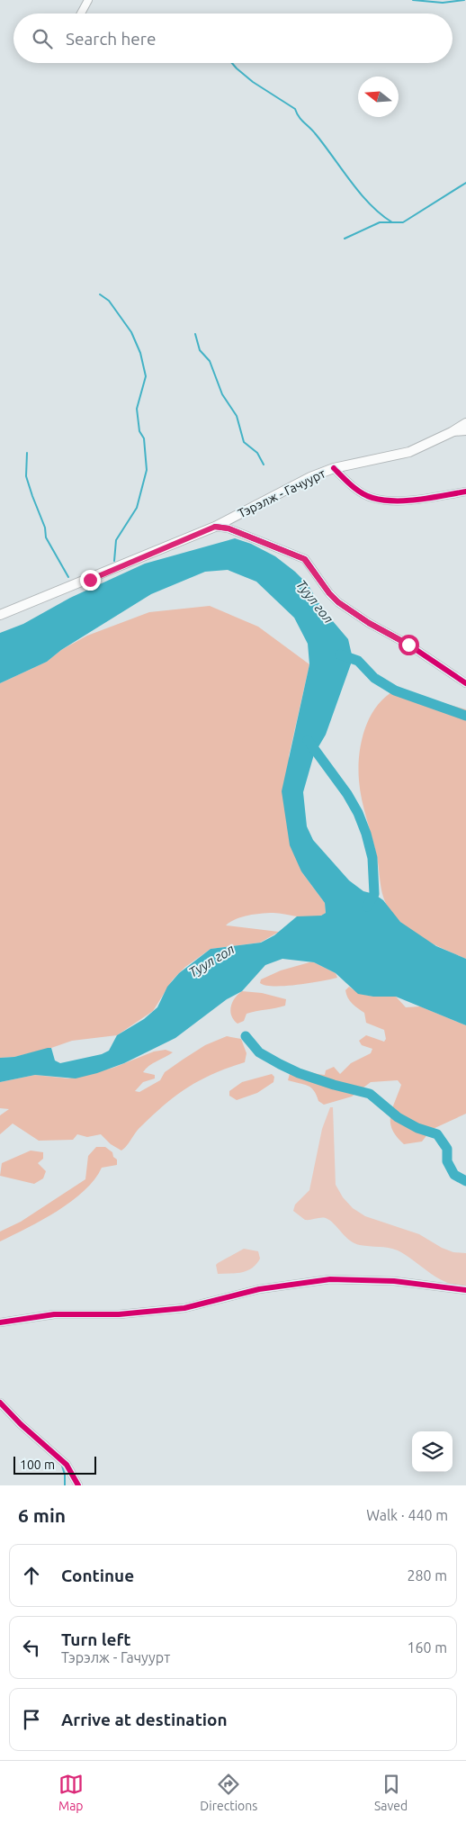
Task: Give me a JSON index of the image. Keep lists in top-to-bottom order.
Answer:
{
  "streets": {
    "main road": ["Тэрэлж - Гачуурт"]
  },
  "water": ["Туул гол"],
  "scale_bar": "100 m",
  "north": "left",
  "page": {
    "search": "Search here",
    "scale": "100 m",
    "heading": ["6 min", "Walk · 440 m"],
    "list": [
      ["Continue", "280 m"],
      ["Turn left", "Тэрэлж - Гачуурт", "160 m"],
      "Arrive at destination"
    ],
    "nav": ["Map", "Directions", "Saved"]
  }
}
